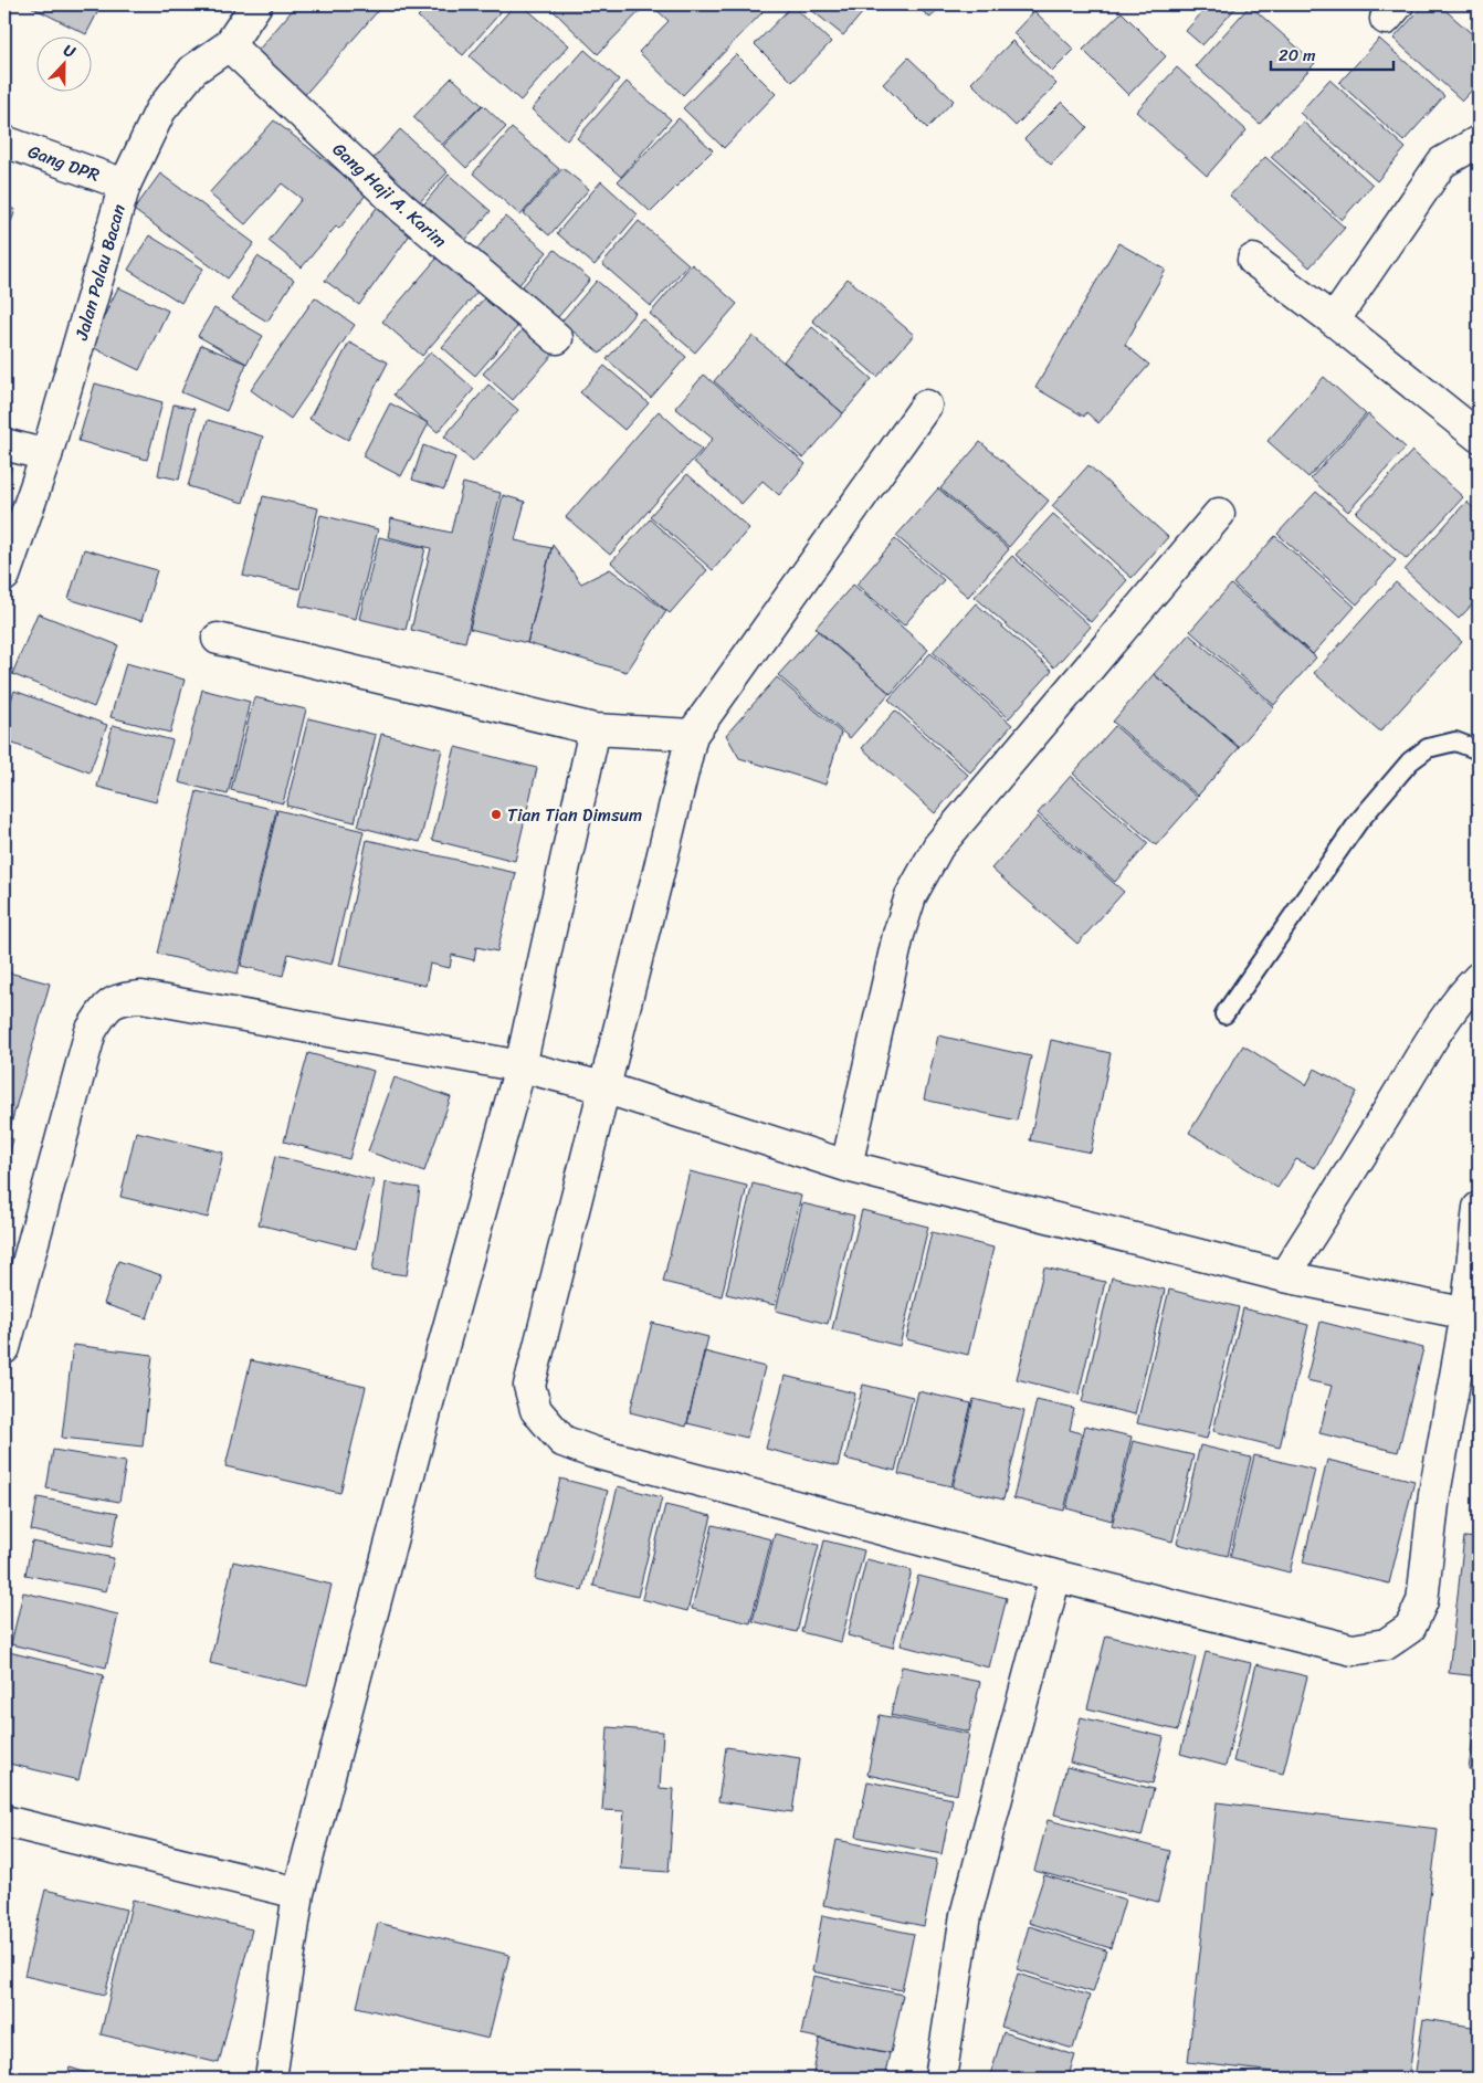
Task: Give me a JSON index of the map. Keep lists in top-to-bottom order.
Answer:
{
  "streets": {
    "street": ["Gang DPR", "Gang Haji A. Karim", "Jalan Palau Bacan"]
  },
  "crossings": [
    ["Gang DPR", "Jalan Palau Bacan"],
    ["Gang Haji A. Karim", "Jalan Palau Bacan"]
  ],
  "places": ["Tian Tian Dimsum"],
  "scale_bar": "20 m",
  "north": "top"
}
